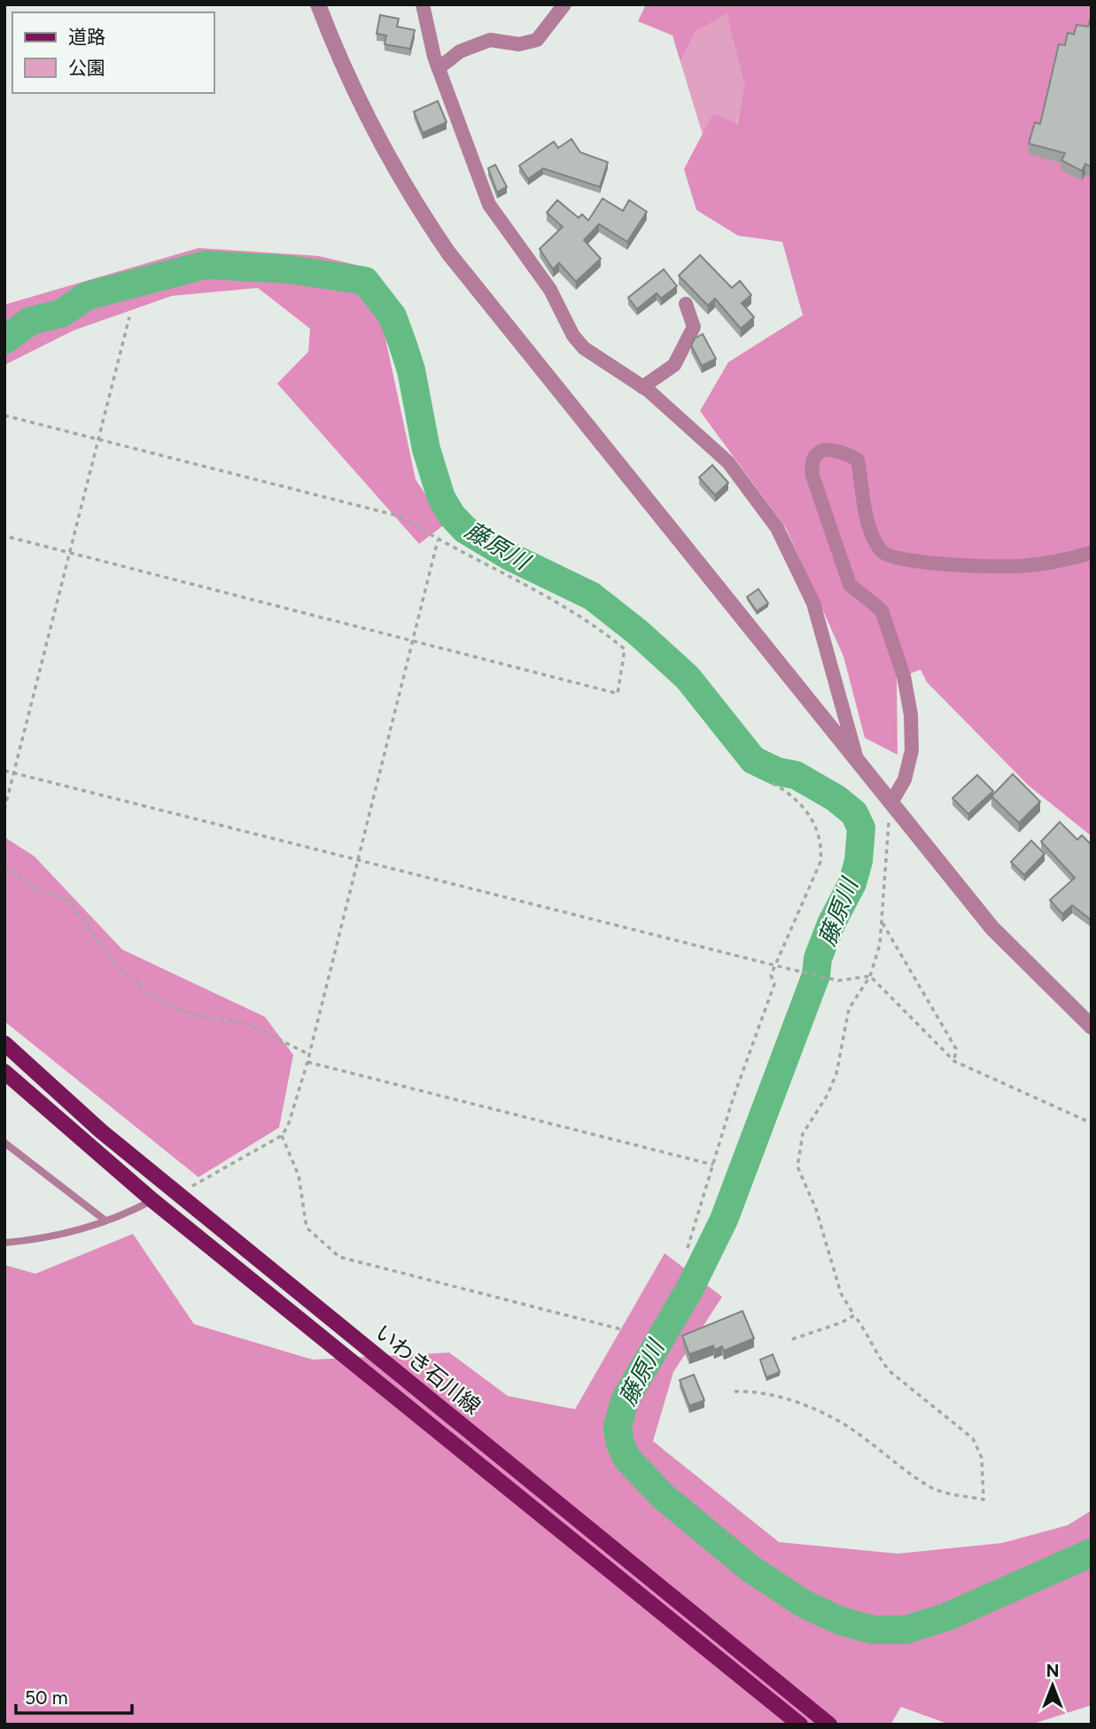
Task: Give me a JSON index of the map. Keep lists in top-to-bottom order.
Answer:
{
  "streets": {
    "main road": ["いわき石川線"]
  },
  "water": ["藤原川"],
  "legend": ["道路", "公園"],
  "scale_bar": "50 m",
  "north": "top"
}
